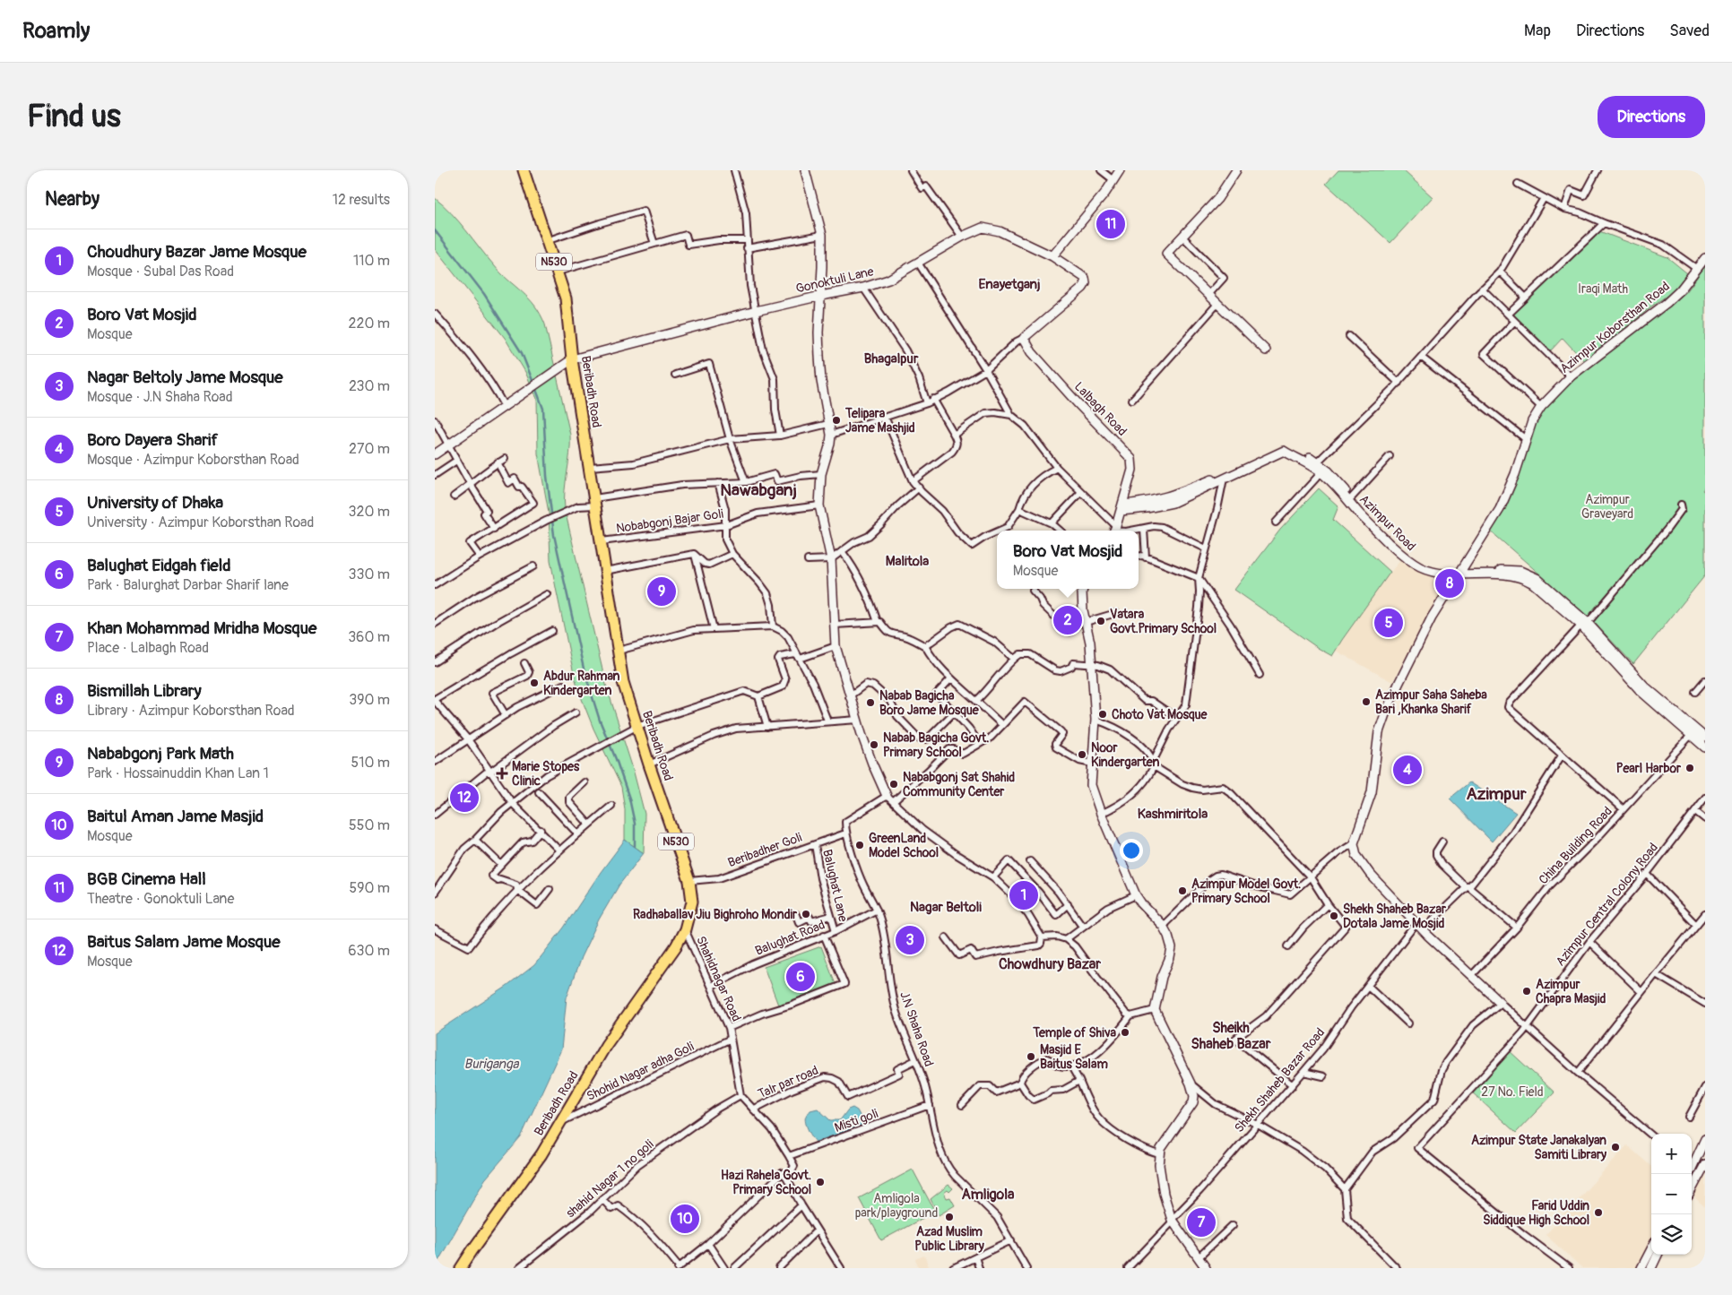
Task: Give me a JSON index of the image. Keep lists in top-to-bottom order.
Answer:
{
  "streets": {
    "highway": ["N530", "Beribadh Road"],
    "street": [
      "Gonoktuli Lane",
      "Azimpur Koborsthan Road",
      "Lalbagh Road",
      "Nobabgonj Bajar Goli",
      "Azimpur Road",
      "China Building Road",
      "Beribadher Goli",
      "Balughat Lane",
      "Azimpur Central Colony Road",
      "Balughat Road",
      "Shahidnagar Road",
      "J.N Shaha Road",
      "Shohid Nagar adha Goli",
      "Shekh Shaheb Bazar Road",
      "Talr par road",
      "Misti goli",
      "shahid Nagar 1 no goli"
    ]
  },
  "crossings": [
    ["Gonoktuli Lane", "Beribadh Road"],
    ["Gonoktuli Lane", "Lalbagh Road"],
    ["Azimpur Koborsthan Road", "Azimpur Road"],
    ["Beribadh Road", "Nobabgonj Bajar Goli"],
    ["Beribadh Road", "Beribadher Goli"],
    ["Beribadh Road", "Shahidnagar Road"],
    ["Beribadh Road", "Shohid Nagar adha Goli"],
    ["Lalbagh Road", "Azimpur Road"],
    ["Azimpur Road", "China Building Road"],
    ["Beribadher Goli", "Balughat Lane"],
    ["Beribadher Goli", "J.N Shaha Road"],
    ["Balughat Lane", "Balughat Road"],
    ["Balughat Road", "Shahidnagar Road"],
    ["Balughat Road", "J.N Shaha Road"],
    ["Shahidnagar Road", "Shohid Nagar adha Goli"],
    ["Shahidnagar Road", "shahid Nagar 1 no goli"],
    ["J.N Shaha Road", "Talr par road"],
    ["J.N Shaha Road", "Misti goli"]
  ],
  "districts": [
    "Enayetganj",
    "Bhagalpur",
    "Nawabganj",
    "Malitola",
    "Azimpur",
    "Kashmiritola",
    "Nagar Beltoli",
    "Chowdhury Bazar",
    "Sheikh Shaheb Bazar",
    "Amligola"
  ],
  "water": ["Buriganga"],
  "parks": [
    "Iraqi Math",
    "Azimpur Graveyard",
    "27 No. Field",
    "Amligola park/playground"
  ],
  "places": {
    "other": [
      "Telipara Jame Mashjid",
      "Vatara Govt.Primary School",
      "Abdur Rahman Kindergarten",
      "Azimpur Saha Saheba Bari ,Khanka Sharif",
      "Nabab Bagicha Boro Jame Mosque",
      "Choto Vat Mosque",
      "Nabab Bagicha Govt. Primary School",
      "Noor Kindergarten",
      "Pearl Harbor",
      "Nababgonj Sat Shahid Community Center",
      "GreenLand Model School",
      "Azimpur Model Govt. Primary School",
      "Radhaballav Jiu Bighroho Mondir",
      "Shekh Shaheb Bazar Dotala Jame Mosjid",
      "Azimpur Chapra Masjid",
      "Temple of Shiva",
      "Masjid E Baitus Salam",
      "Azimpur State Janakalyan Samiti Library",
      "Hazi Rahela Govt. Primary School",
      "Farid Uddin Siddique High School",
      "Azad Muslim Public Library"
    ],
    "health": ["Marie Stopes Clinic"]
  },
  "page": {
    "header": "Roamly",
    "nav": ["Map", "Directions", "Saved"],
    "buttons": "Directions",
    "title": "Find us",
    "heading": ["Nearby", "12 results"],
    "pins": [
      "11",
      "8",
      "9",
      "2",
      "5",
      "4",
      "12",
      "1",
      "3",
      "6",
      "10",
      "7"
    ],
    "list": [
      {
        "mark": "1",
        "name": "Choudhury Bazar Jame Mosque",
        "note": "Mosque · Subal Das Road",
        "value": "110 m"
      },
      {
        "mark": "2",
        "name": "Boro Vat Mosjid",
        "note": "Mosque",
        "value": "220 m"
      },
      {
        "mark": "3",
        "name": "Nagar Beltoly Jame Mosque",
        "note": "Mosque · J.N Shaha Road",
        "value": "230 m"
      },
      {
        "mark": "4",
        "name": "Boro Dayera Sharif",
        "note": "Mosque · Azimpur Koborsthan Road",
        "value": "270 m"
      },
      {
        "mark": "5",
        "name": "University of Dhaka",
        "note": "University · Azimpur Koborsthan Road",
        "value": "320 m"
      },
      {
        "mark": "6",
        "name": "Balughat Eidgah field",
        "note": "Park · Balurghat Darbar Sharif lane",
        "value": "330 m"
      },
      {
        "mark": "7",
        "name": "Khan Mohammad Mridha Mosque",
        "note": "Place · Lalbagh Road",
        "value": "360 m"
      },
      {
        "mark": "8",
        "name": "Bismillah Library",
        "note": "Library · Azimpur Koborsthan Road",
        "value": "390 m"
      },
      {
        "mark": "9",
        "name": "Nababgonj Park Math",
        "note": "Park · Hossainuddin Khan Lan 1",
        "value": "510 m"
      },
      {
        "mark": "10",
        "name": "Baitul Aman Jame Masjid",
        "note": "Mosque",
        "value": "550 m"
      },
      {
        "mark": "11",
        "name": "BGB Cinema Hall",
        "note": "Theatre · Gonoktuli Lane",
        "value": "590 m"
      },
      {
        "mark": "12",
        "name": "Baitus Salam Jame Mosque",
        "note": "Mosque",
        "value": "630 m"
      }
    ],
    "popup": ["Boro Vat Mosjid", "Mosque"],
    "map_buttons": ["+", "−"]
  }
}
